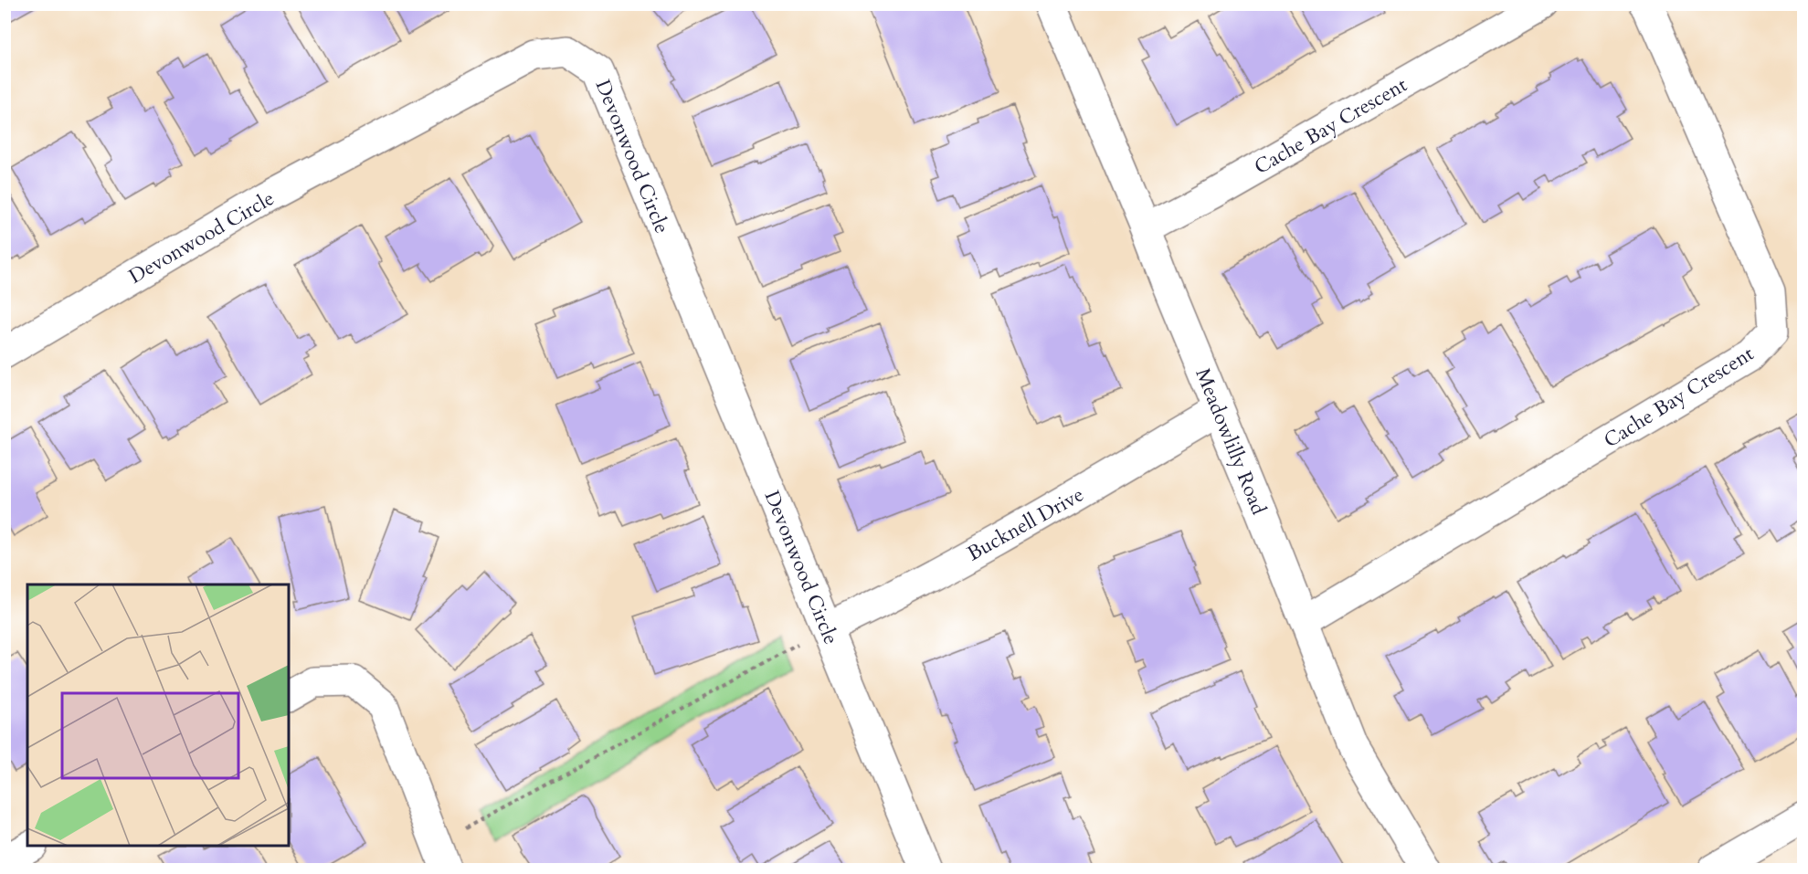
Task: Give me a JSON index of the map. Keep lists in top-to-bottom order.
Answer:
{
  "streets": {
    "street": [
      "Cache Bay Crescent",
      "Devonwood Circle",
      "Meadowlilly Road",
      "Bucknell Drive"
    ]
  },
  "crossings": [
    ["Cache Bay Crescent", "Meadowlilly Road"],
    ["Devonwood Circle", "Bucknell Drive"],
    ["Meadowlilly Road", "Bucknell Drive"]
  ]
}
